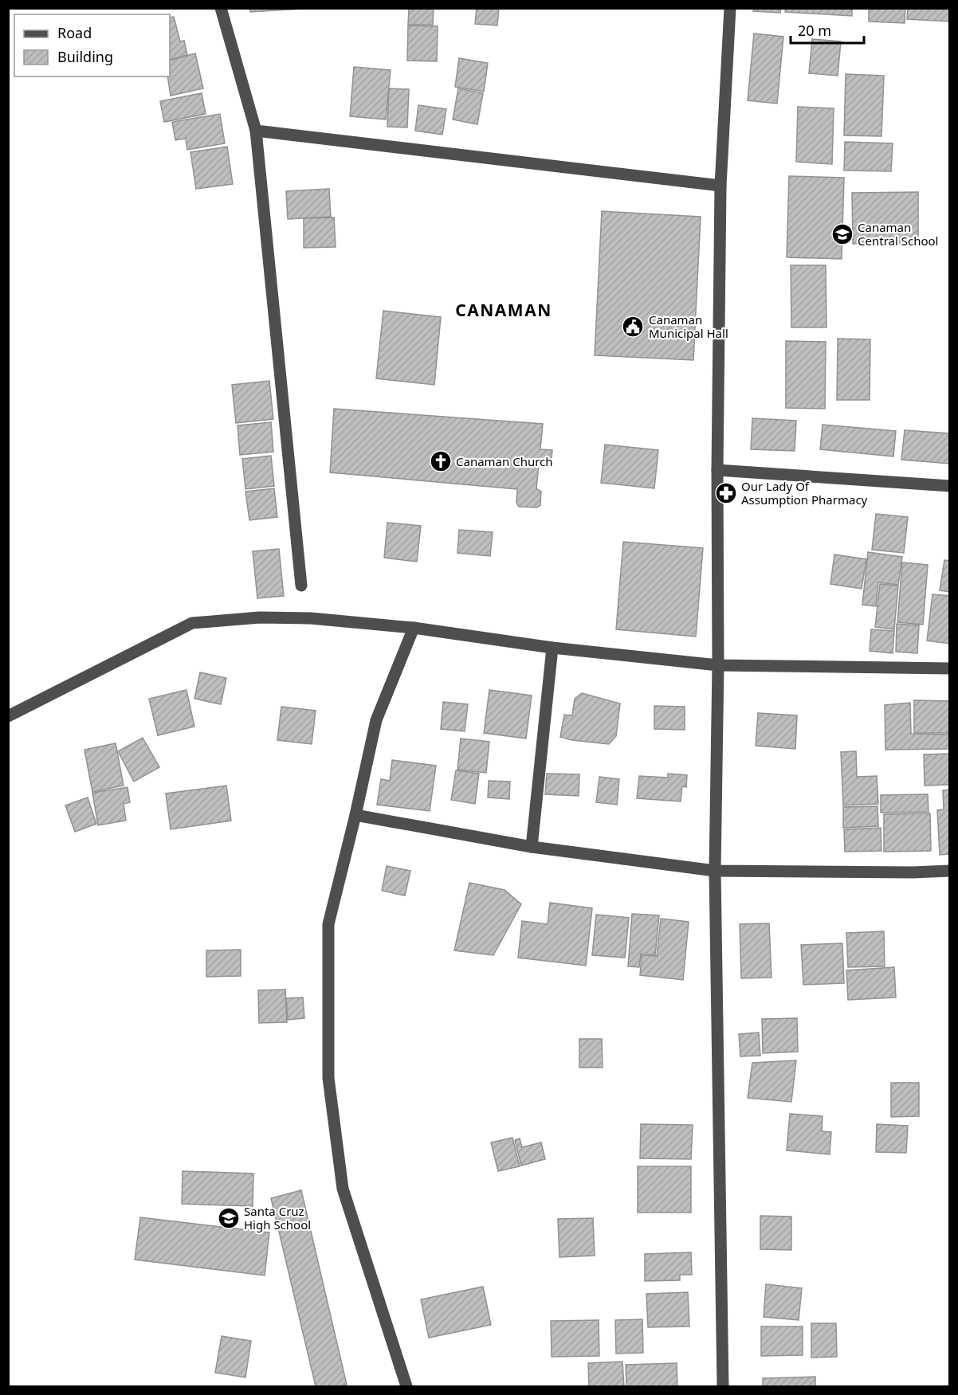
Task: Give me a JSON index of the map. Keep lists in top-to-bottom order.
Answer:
{
  "districts": ["CANAMAN"],
  "places": {
    "school or university": ["Canaman Central School", "Santa Cruz High School"],
    "public building": ["Canaman Municipal Hall"],
    "church": ["Canaman Church"],
    "pharmacy": ["Our Lady Of Assumption Pharmacy"]
  },
  "legend": ["Road", "Building"],
  "scale_bar": "20 m"
}
